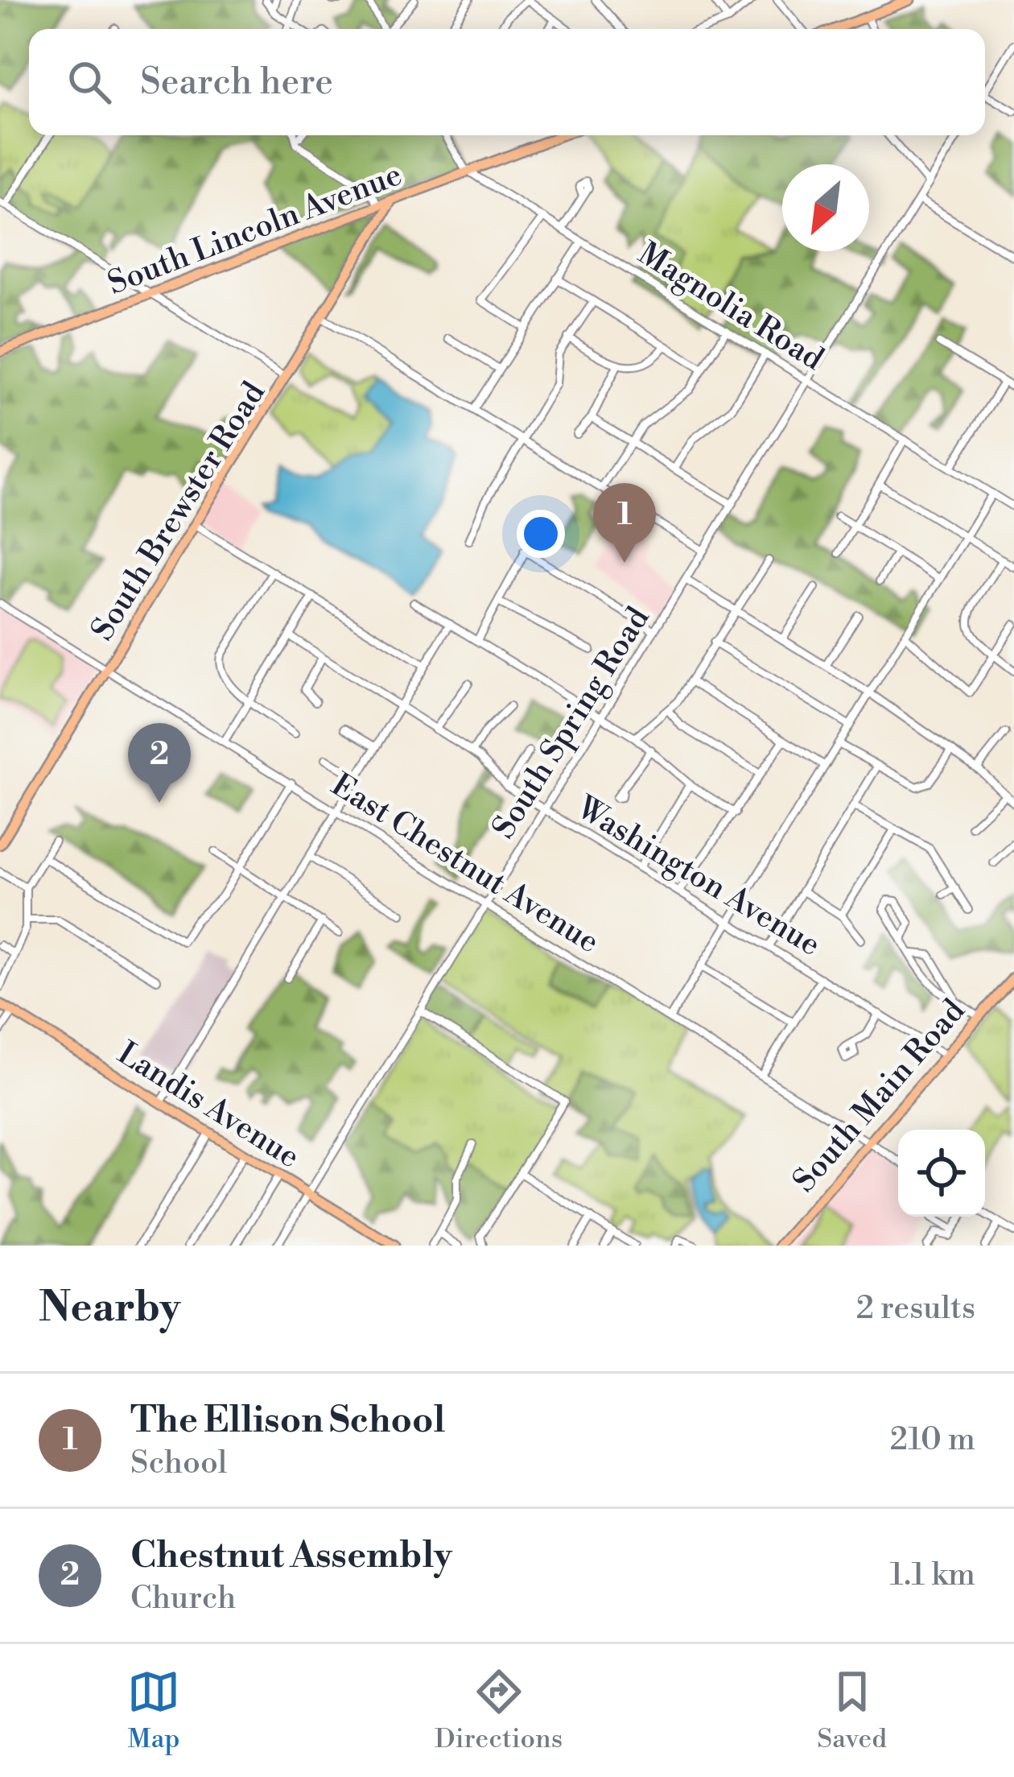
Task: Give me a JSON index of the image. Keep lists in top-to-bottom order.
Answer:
{
  "streets": {
    "main road": [
      "South Lincoln Avenue",
      "South Brewster Road",
      "South Main Road",
      "Landis Avenue"
    ],
    "street": [
      "Magnolia Road",
      "South Spring Road",
      "East Chestnut Avenue",
      "Washington Avenue"
    ]
  },
  "crossings": [
    ["South Lincoln Avenue", "Magnolia Road"],
    ["South Lincoln Avenue", "South Brewster Road"],
    ["Magnolia Road", "South Spring Road"],
    ["South Brewster Road", "East Chestnut Avenue"],
    ["South Spring Road", "East Chestnut Avenue"],
    ["South Spring Road", "Washington Avenue"],
    ["South Spring Road", "Landis Avenue"],
    ["East Chestnut Avenue", "South Main Road"],
    ["Washington Avenue", "South Main Road"]
  ],
  "north": "bottom left",
  "page": {
    "search": "Search here",
    "pins": ["1", "2"],
    "heading": ["Nearby", "2 results"],
    "list": [
      {
        "mark": "1",
        "name": "The Ellison School",
        "note": "School",
        "value": "210 m"
      },
      {
        "mark": "2",
        "name": "Chestnut Assembly",
        "note": "Church",
        "value": "1.1 km"
      }
    ],
    "nav": ["Map", "Directions", "Saved"]
  }
}
